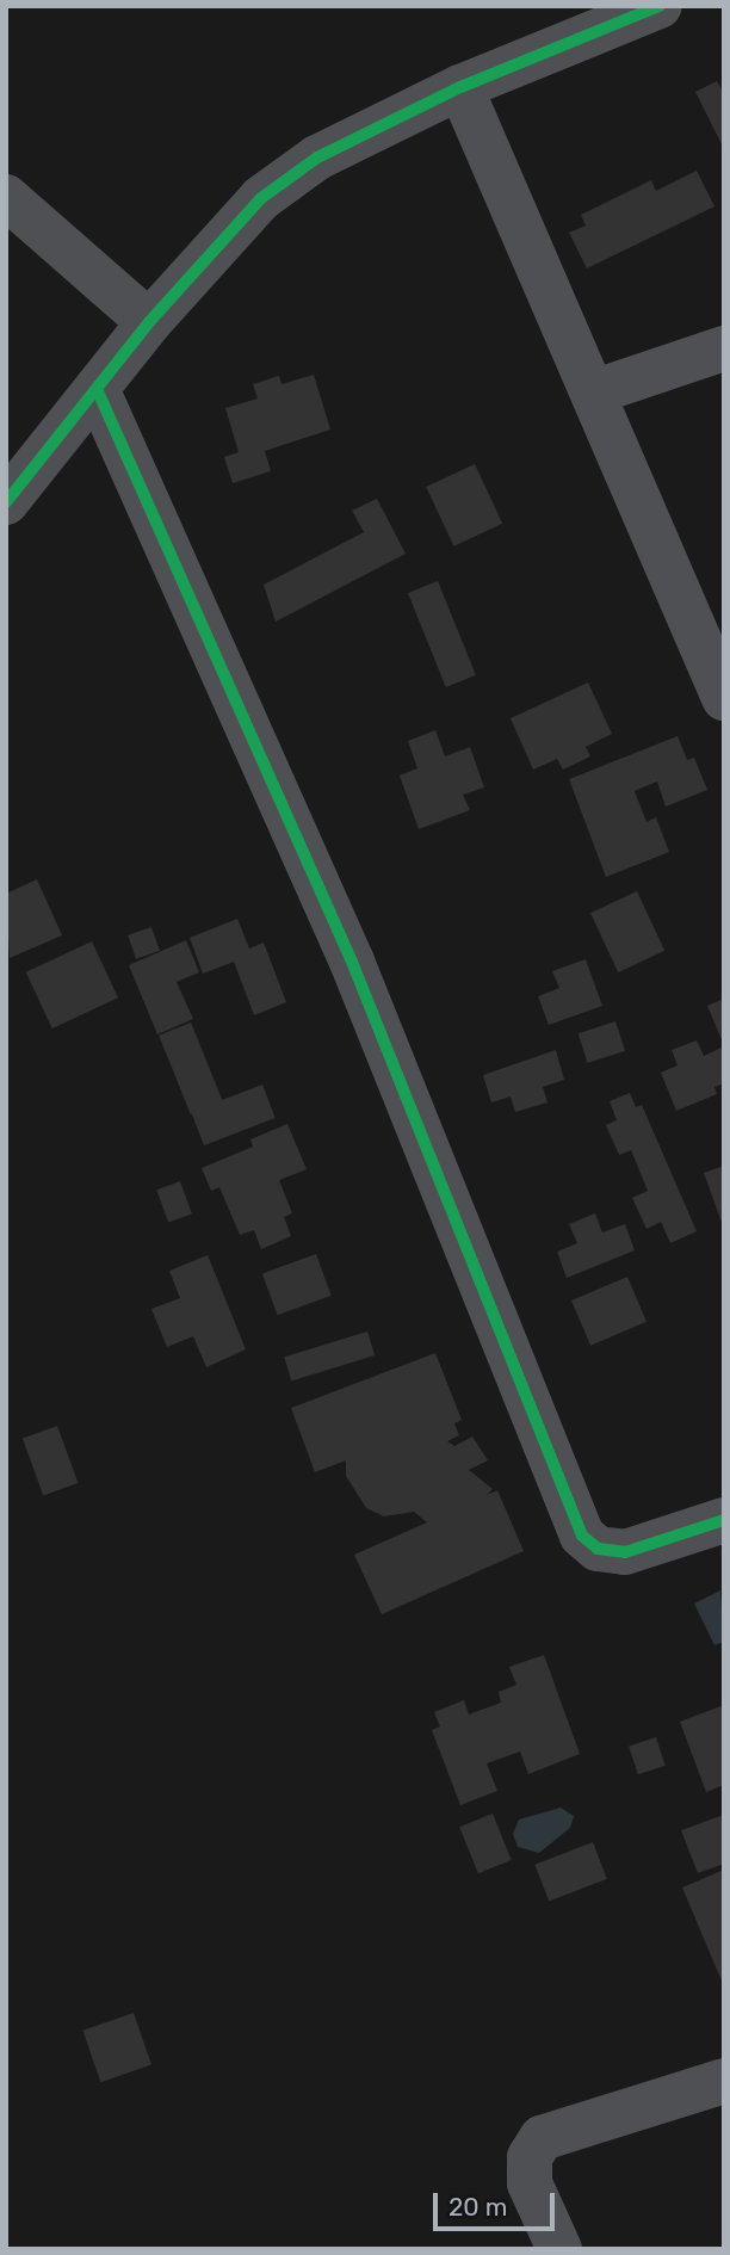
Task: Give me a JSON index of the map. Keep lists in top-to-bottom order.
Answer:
{
  "scale_bar": "20 m"
}
